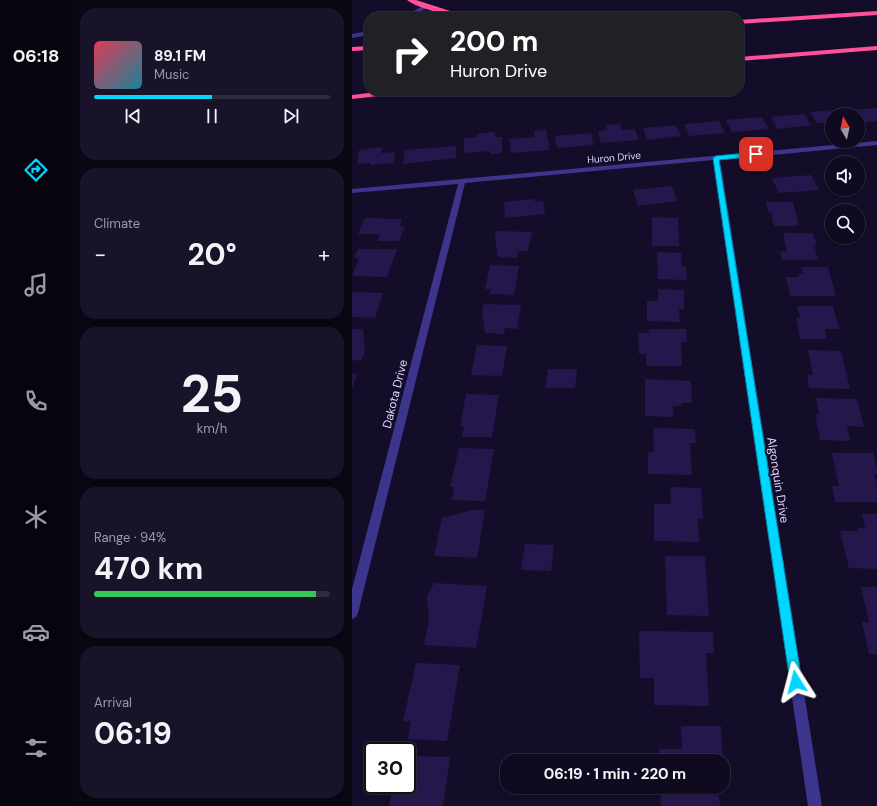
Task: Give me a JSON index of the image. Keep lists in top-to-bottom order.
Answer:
{
  "streets": {
    "street": ["Huron Drive", "Dakota Drive", "Algonquin Drive"]
  },
  "crossings": [
    ["Huron Drive", "Dakota Drive"],
    ["Huron Drive", "Algonquin Drive"]
  ],
  "north": "top",
  "page": {
    "tabs": "06:18",
    "turn": ["200 m", "Huron Drive"],
    "song": ["89.1 FM", "Music"],
    "tile": [
      "Climate",
      ["25", "km/h"],
      ["Range · 94%", "470 km"],
      ["Arrival", "06:19"]
    ],
    "heat": ["−", "20°", "+"],
    "limit": "30",
    "trip": "06:19 · 1 min · 220 m"
  }
}
